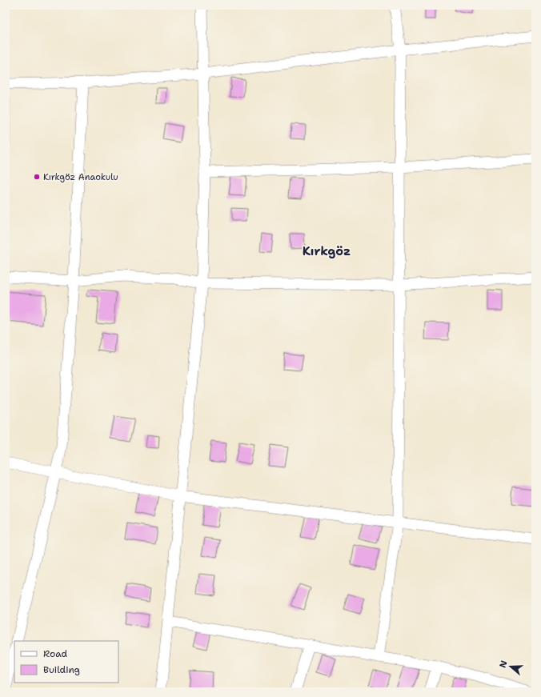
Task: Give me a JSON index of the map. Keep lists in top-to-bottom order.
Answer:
{
  "districts": ["Kırkgöz"],
  "places": ["Kırkgöz Anaokulu"],
  "legend": ["Road", "Building"],
  "north": "left"
}
